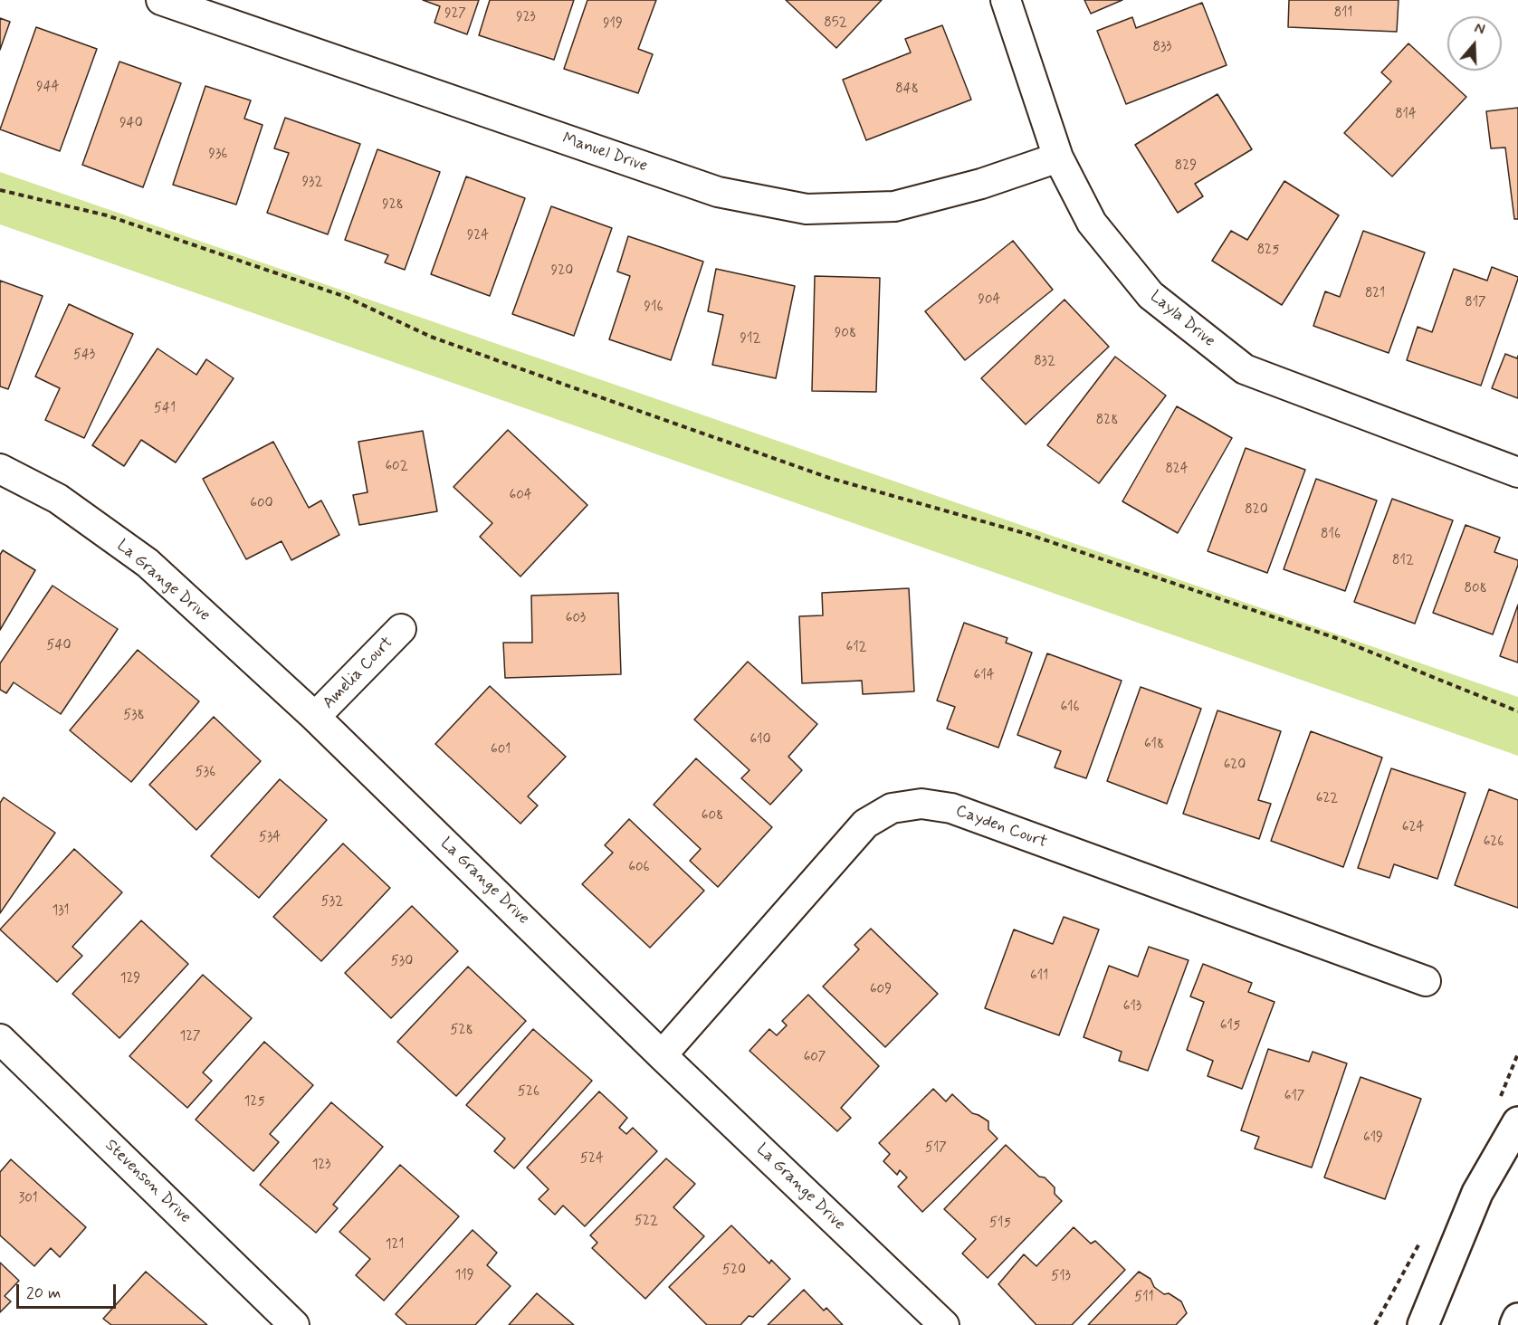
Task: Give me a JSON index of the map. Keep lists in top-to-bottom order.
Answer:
{
  "streets": {
    "street": [
      "Manuel Drive",
      "Layla Drive",
      "La Grange Drive",
      "Amelia Court",
      "Cayden Court",
      "Stevenson Drive"
    ]
  },
  "crossings": [
    ["Manuel Drive", "Layla Drive"],
    ["La Grange Drive", "Amelia Court"],
    ["La Grange Drive", "Cayden Court"]
  ],
  "house_numbers": [
    "811",
    "927",
    "923",
    "852",
    "919",
    "833",
    "944",
    "848",
    "814",
    "940",
    "936",
    "829",
    "932",
    "928",
    "924",
    "825",
    "920",
    "821",
    "904",
    "817",
    "916",
    "908",
    "912",
    "543",
    "832",
    "541",
    "828",
    "602",
    "824",
    "604",
    "600",
    "820",
    "816",
    "812",
    "808",
    "603",
    "540",
    "612",
    "614",
    "616",
    "538",
    "610",
    "618",
    "601",
    "620",
    "536",
    "622",
    "608",
    "624",
    "534",
    "626",
    "606",
    "532",
    "131",
    "530",
    "611",
    "129",
    "609",
    "613",
    "615",
    "528",
    "127",
    "607",
    "526",
    "617",
    "125",
    "619",
    "517",
    "524",
    "123",
    "301",
    "522",
    "515",
    "121",
    "520",
    "119",
    "513",
    "511"
  ],
  "scale_bar": "20 m",
  "north": "top"
}
